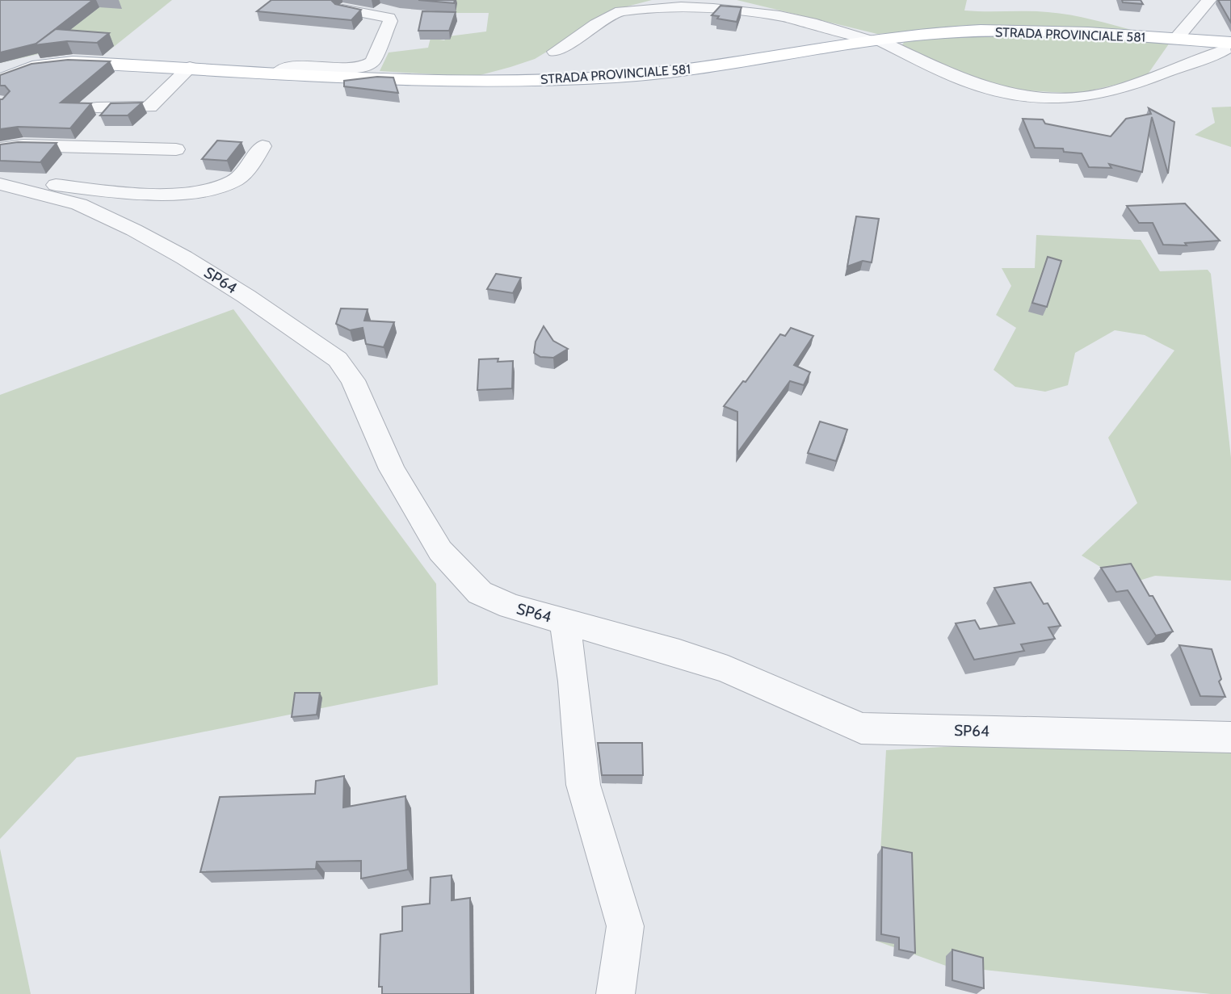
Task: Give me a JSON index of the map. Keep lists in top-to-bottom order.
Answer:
{
  "streets": {
    "main road": ["STRADA PROVINCIALE 581"],
    "street": ["SP64"]
  }
}
